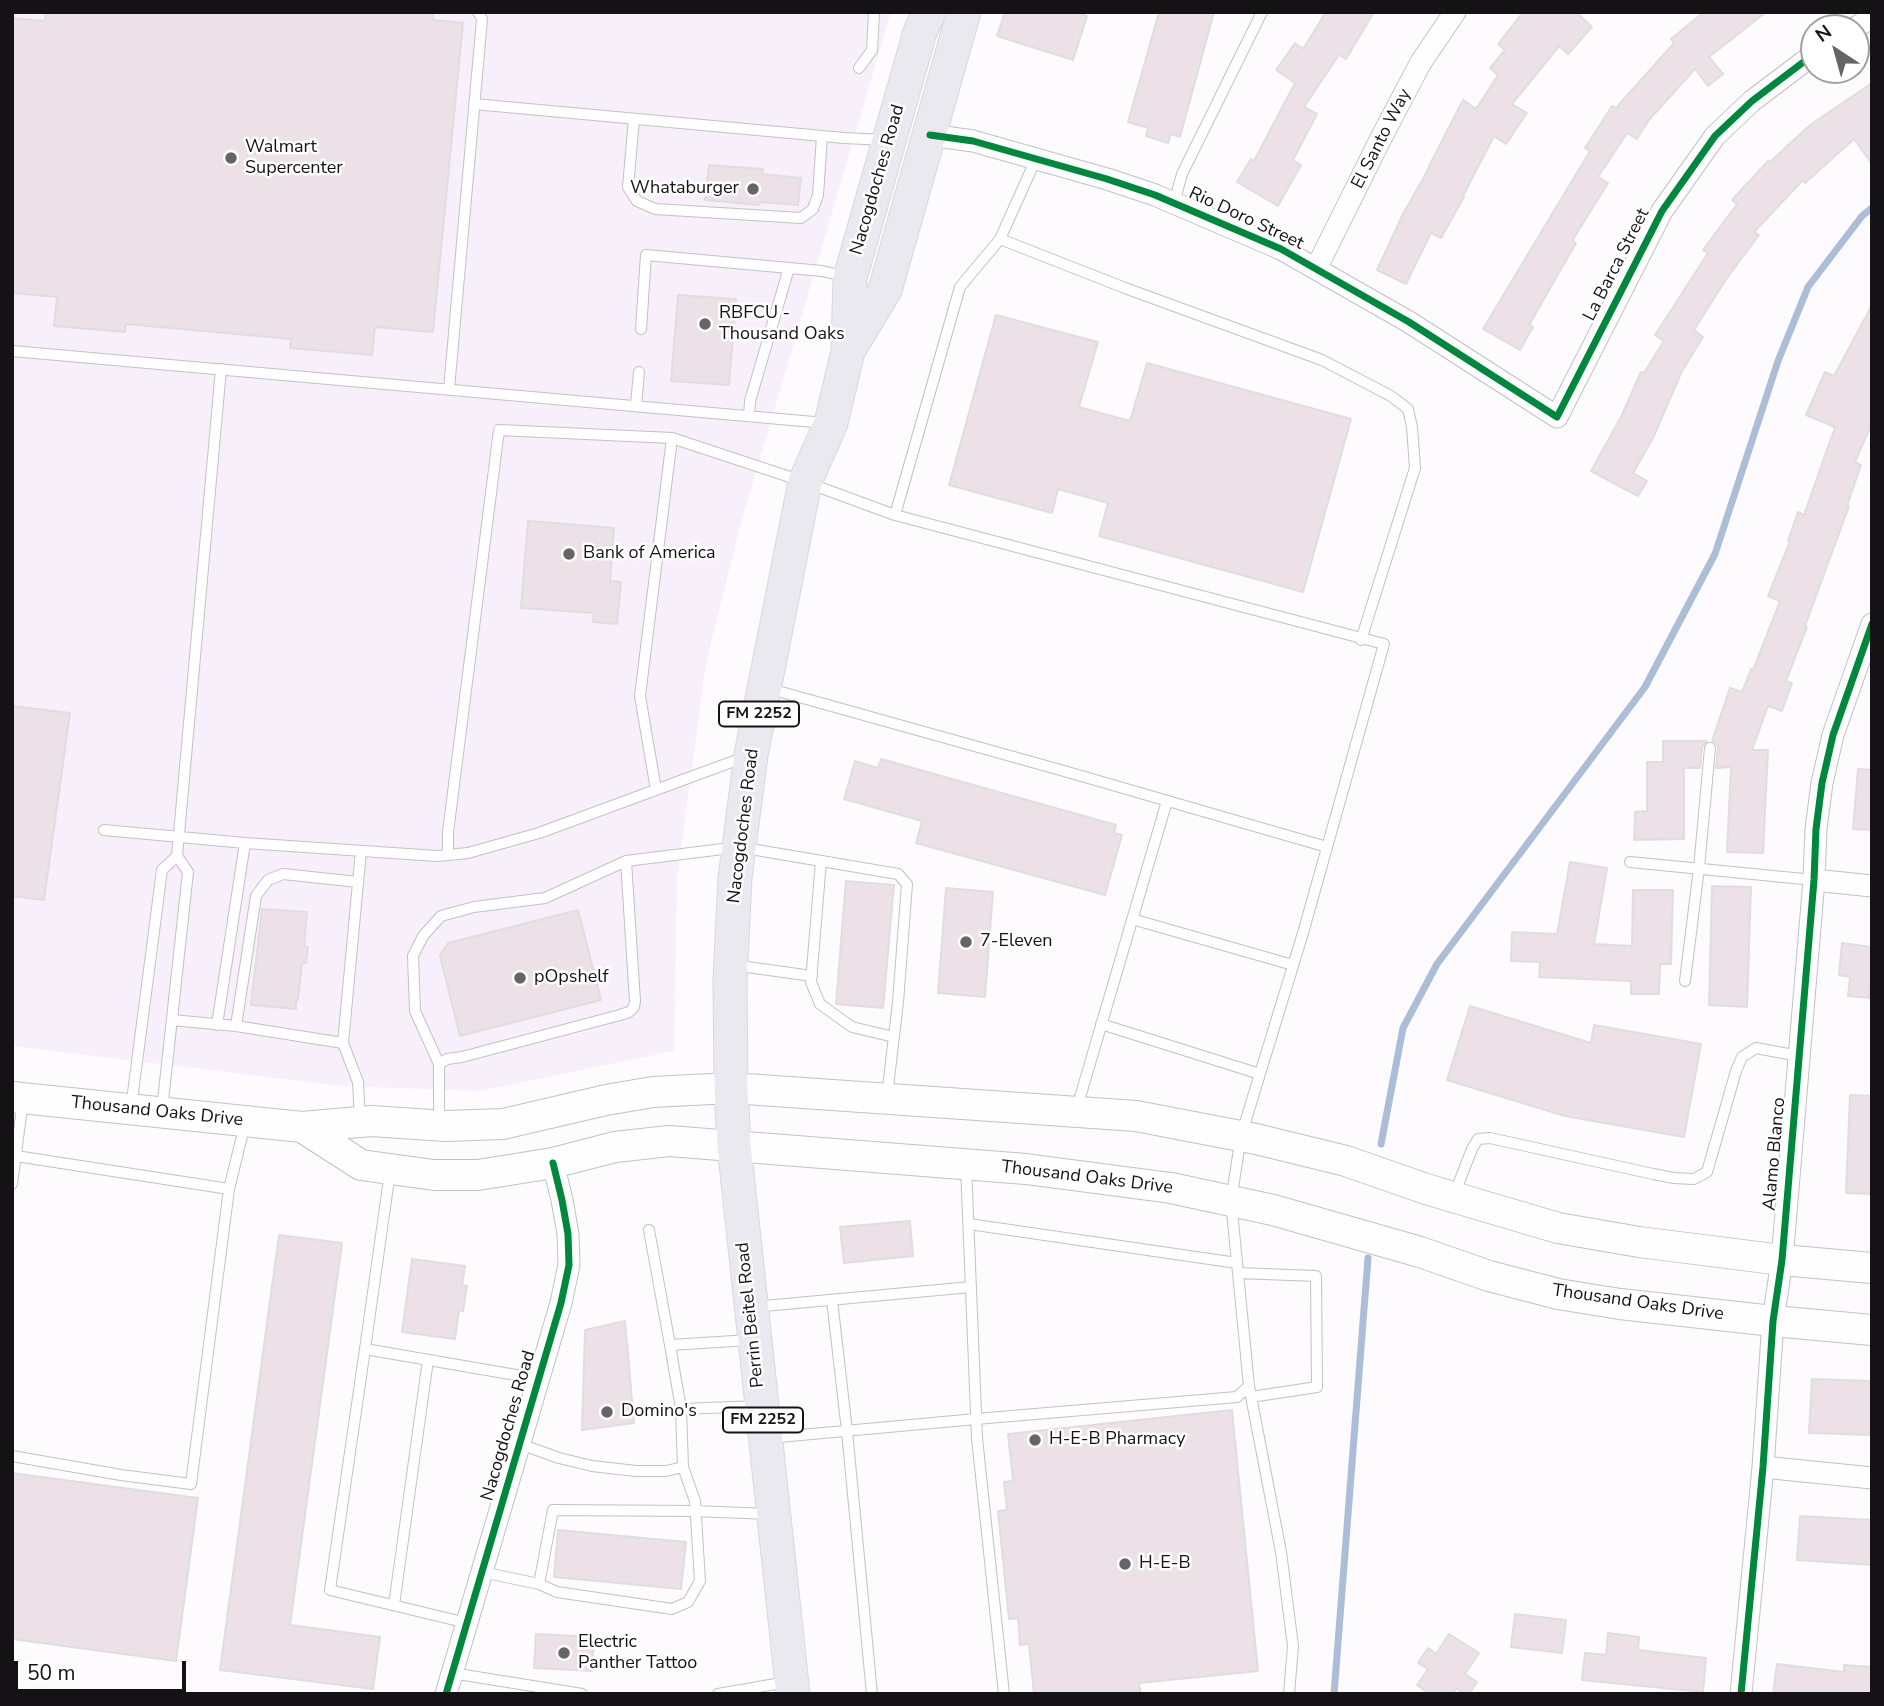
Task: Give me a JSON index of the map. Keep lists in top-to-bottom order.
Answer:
{
  "streets": {
    "main road": [
      "Nacogdoches Road",
      "FM 2252",
      "Thousand Oaks Drive",
      "Perrin Beitel Road"
    ],
    "street": [
      "El Santo Way",
      "Rio Doro Street",
      "La Barca Street",
      "Alamo Blanco"
    ]
  },
  "crossings": [
    ["El Santo Way", "Rio Doro Street"],
    ["Nacogdoches Road", "Rio Doro Street"],
    ["Nacogdoches Road", "Thousand Oaks Drive"],
    ["Nacogdoches Road", "Perrin Beitel Road"],
    ["Rio Doro Street", "La Barca Street"],
    ["Thousand Oaks Drive", "Alamo Blanco"],
    ["Thousand Oaks Drive", "Perrin Beitel Road"]
  ],
  "places": [
    "Walmart Supercenter",
    "Whataburger",
    "RBFCU - Thousand Oaks",
    "Bank of America",
    "7-Eleven",
    "pOpshelf",
    "Domino's",
    "H-E-B Pharmacy",
    "H-E-B",
    "Electric Panther Tattoo"
  ],
  "scale_bar": "50 m",
  "north": "top left"
}
